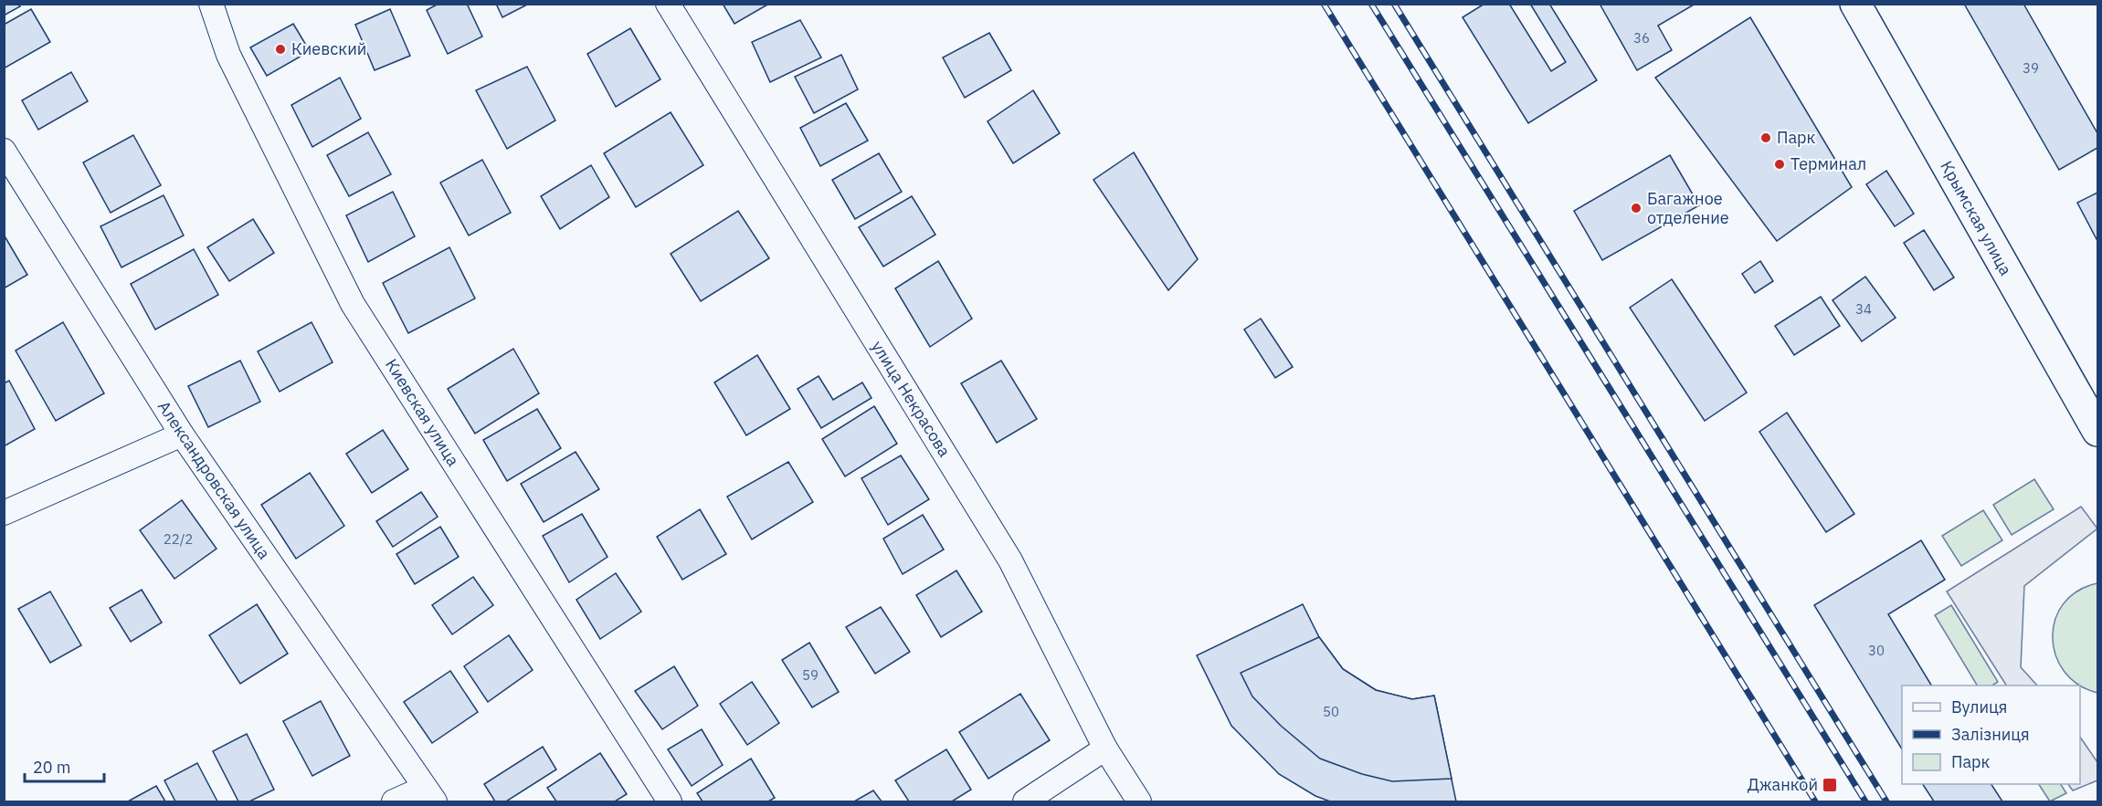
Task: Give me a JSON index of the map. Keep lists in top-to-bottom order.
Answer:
{
  "streets": {
    "main road": ["Крымская улица"],
    "street": ["улица Некрасова", "Киевская улица", "Александровская улица"]
  },
  "places": {
    "other": [
      "Киевский",
      "Парк",
      "Терминал",
      "Багажное отделение"
    ],
    "transit": ["Джанкой"]
  },
  "house_numbers": [
    "36",
    "39",
    "34",
    "22/2",
    "30",
    "59",
    "50"
  ],
  "legend": ["Вулиця", "Залізниця", "Парк"],
  "scale_bar": "20 m"
}
